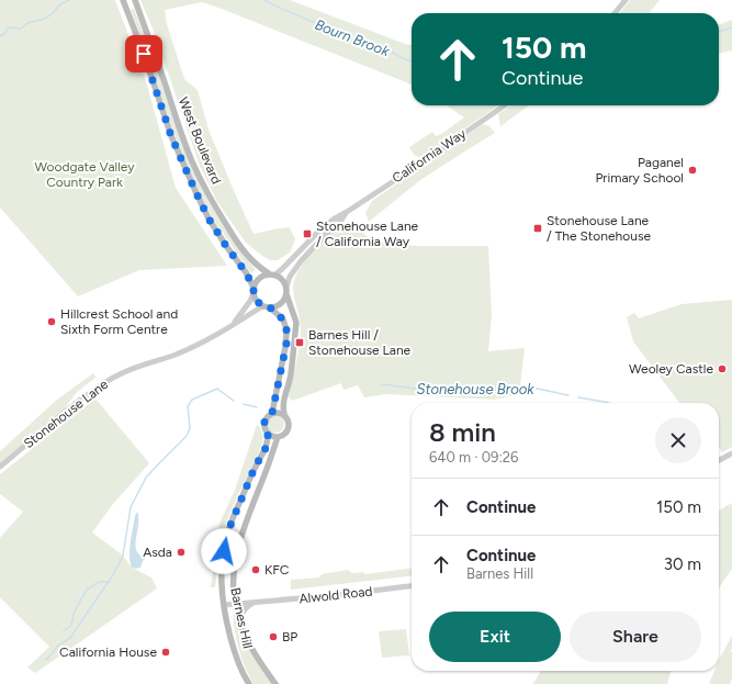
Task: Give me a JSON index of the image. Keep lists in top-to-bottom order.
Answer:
{
  "streets": {
    "main road": ["West Boulevard", "Barnes Hill"],
    "street": ["California Way", "Stonehouse Lane", "Alwold Road"]
  },
  "crossings": [
    ["West Boulevard", "California Way"],
    ["West Boulevard", "Stonehouse Lane"],
    ["California Way", "Stonehouse Lane"],
    ["Alwold Road", "Barnes Hill"]
  ],
  "water": ["Bourn Brook", "Stonehouse Brook"],
  "parks": ["Woodgate Valley Country Park"],
  "places": {
    "other": [
      "Paganel Primary School",
      "Hillcrest School and Sixth Form Centre",
      "Weoley Castle",
      "Asda",
      "KFC",
      "BP",
      "California House"
    ],
    "transit": ["Stonehouse Lane / The Stonehouse", "Stonehouse Lane / California Way", "Barnes Hill / Stonehouse Lane"]
  },
  "page": {
    "turn": ["150 m", "Continue"],
    "heading": ["8 min", "640 m · 09:26"],
    "list": [
      {
        "name": "Continue",
        "value": "150 m"
      },
      {
        "name": "Continue",
        "note": "Barnes Hill",
        "value": "30 m"
      }
    ],
    "buttons": ["Exit", "Share"]
  }
}
